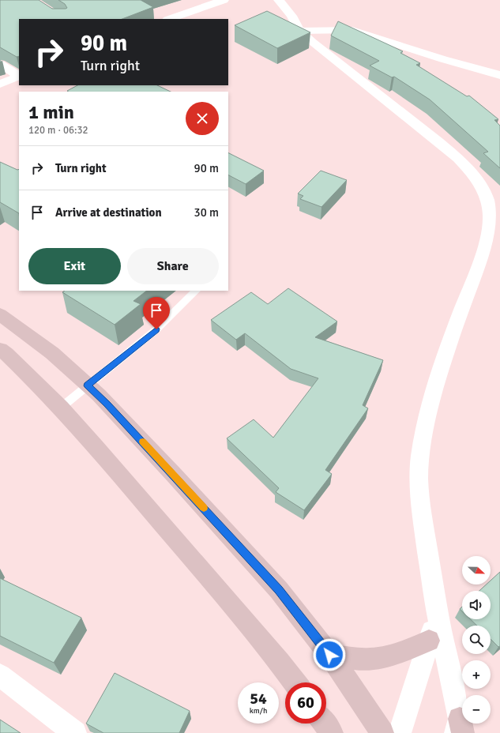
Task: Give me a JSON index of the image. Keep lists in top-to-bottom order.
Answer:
{
  "north": "right",
  "page": {
    "turn": ["90 m", "Turn right"],
    "heading": ["1 min", "120 m · 06:32"],
    "list": [
      {
        "name": "Turn right",
        "value": "90 m"
      },
      {
        "name": "Arrive at destination",
        "value": "30 m"
      }
    ],
    "buttons": ["Exit", "Share"],
    "map_buttons": ["+", "−"],
    "speed": "54 km/h",
    "limit": "60"
  }
}
